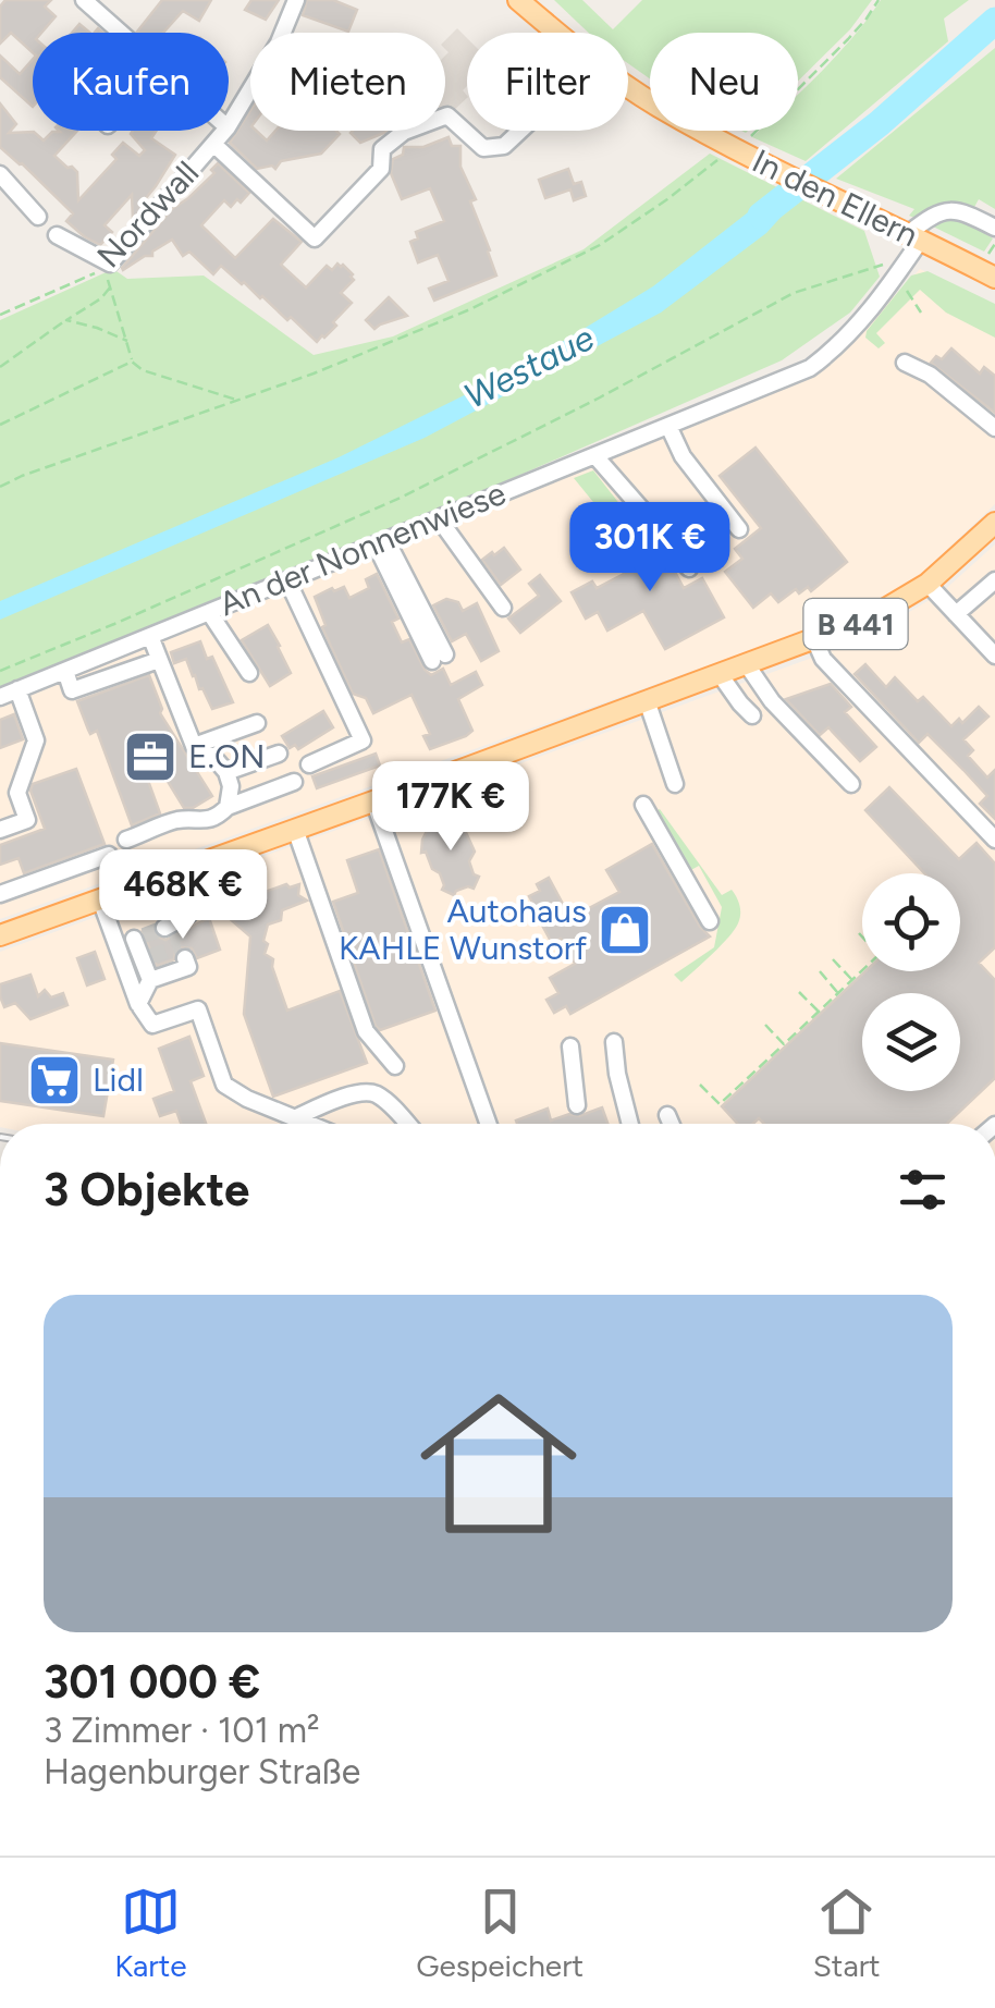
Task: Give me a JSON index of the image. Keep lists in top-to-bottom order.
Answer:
{
  "streets": {
    "main road": ["In den Ellern", "B 441"],
    "street": ["Nordwall", "An der Nonnenwiese"]
  },
  "crossings": [
    ["In den Ellern", "An der Nonnenwiese"]
  ],
  "water": ["Westaue"],
  "places": {
    "office": ["E.ON"],
    "shop": ["Autohaus KAHLE Wunstorf"],
    "supermarket": ["Lidl"]
  },
  "page": {
    "chip": [
      "Kaufen",
      "Mieten",
      "Filter",
      "Neu"
    ],
    "price": ["301K €", "177K €", "468K €"],
    "heading": "3 Objekte",
    "list": [
      {
        "name": "301 000 €",
        "note": "3 Zimmer · 101 m² · Hagenburger Straße"
      }
    ],
    "tabs": ["Karte", "Gespeichert", "Start"]
  }
}
